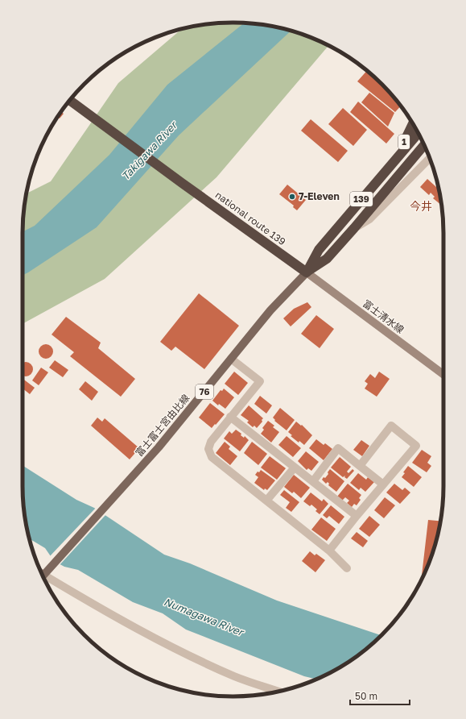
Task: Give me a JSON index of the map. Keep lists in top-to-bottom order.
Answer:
{
  "streets": {
    "highway": ["1", "139", "national route 139"],
    "main road": ["富士清水線", "76", "富士富士宮由比線"]
  },
  "crossings": [
    ["1", "139"],
    ["139", "national route 139"],
    ["139", "富士清水線"],
    ["139", "富士富士宮由比線"],
    ["national route 139", "富士清水線"],
    ["national route 139", "富士富士宮由比線"],
    ["富士清水線", "富士富士宮由比線"]
  ],
  "districts": ["今井"],
  "water": ["Takigawa River", "Numagawa River"],
  "places": ["7-Eleven"],
  "scale_bar": "50 m"
}
